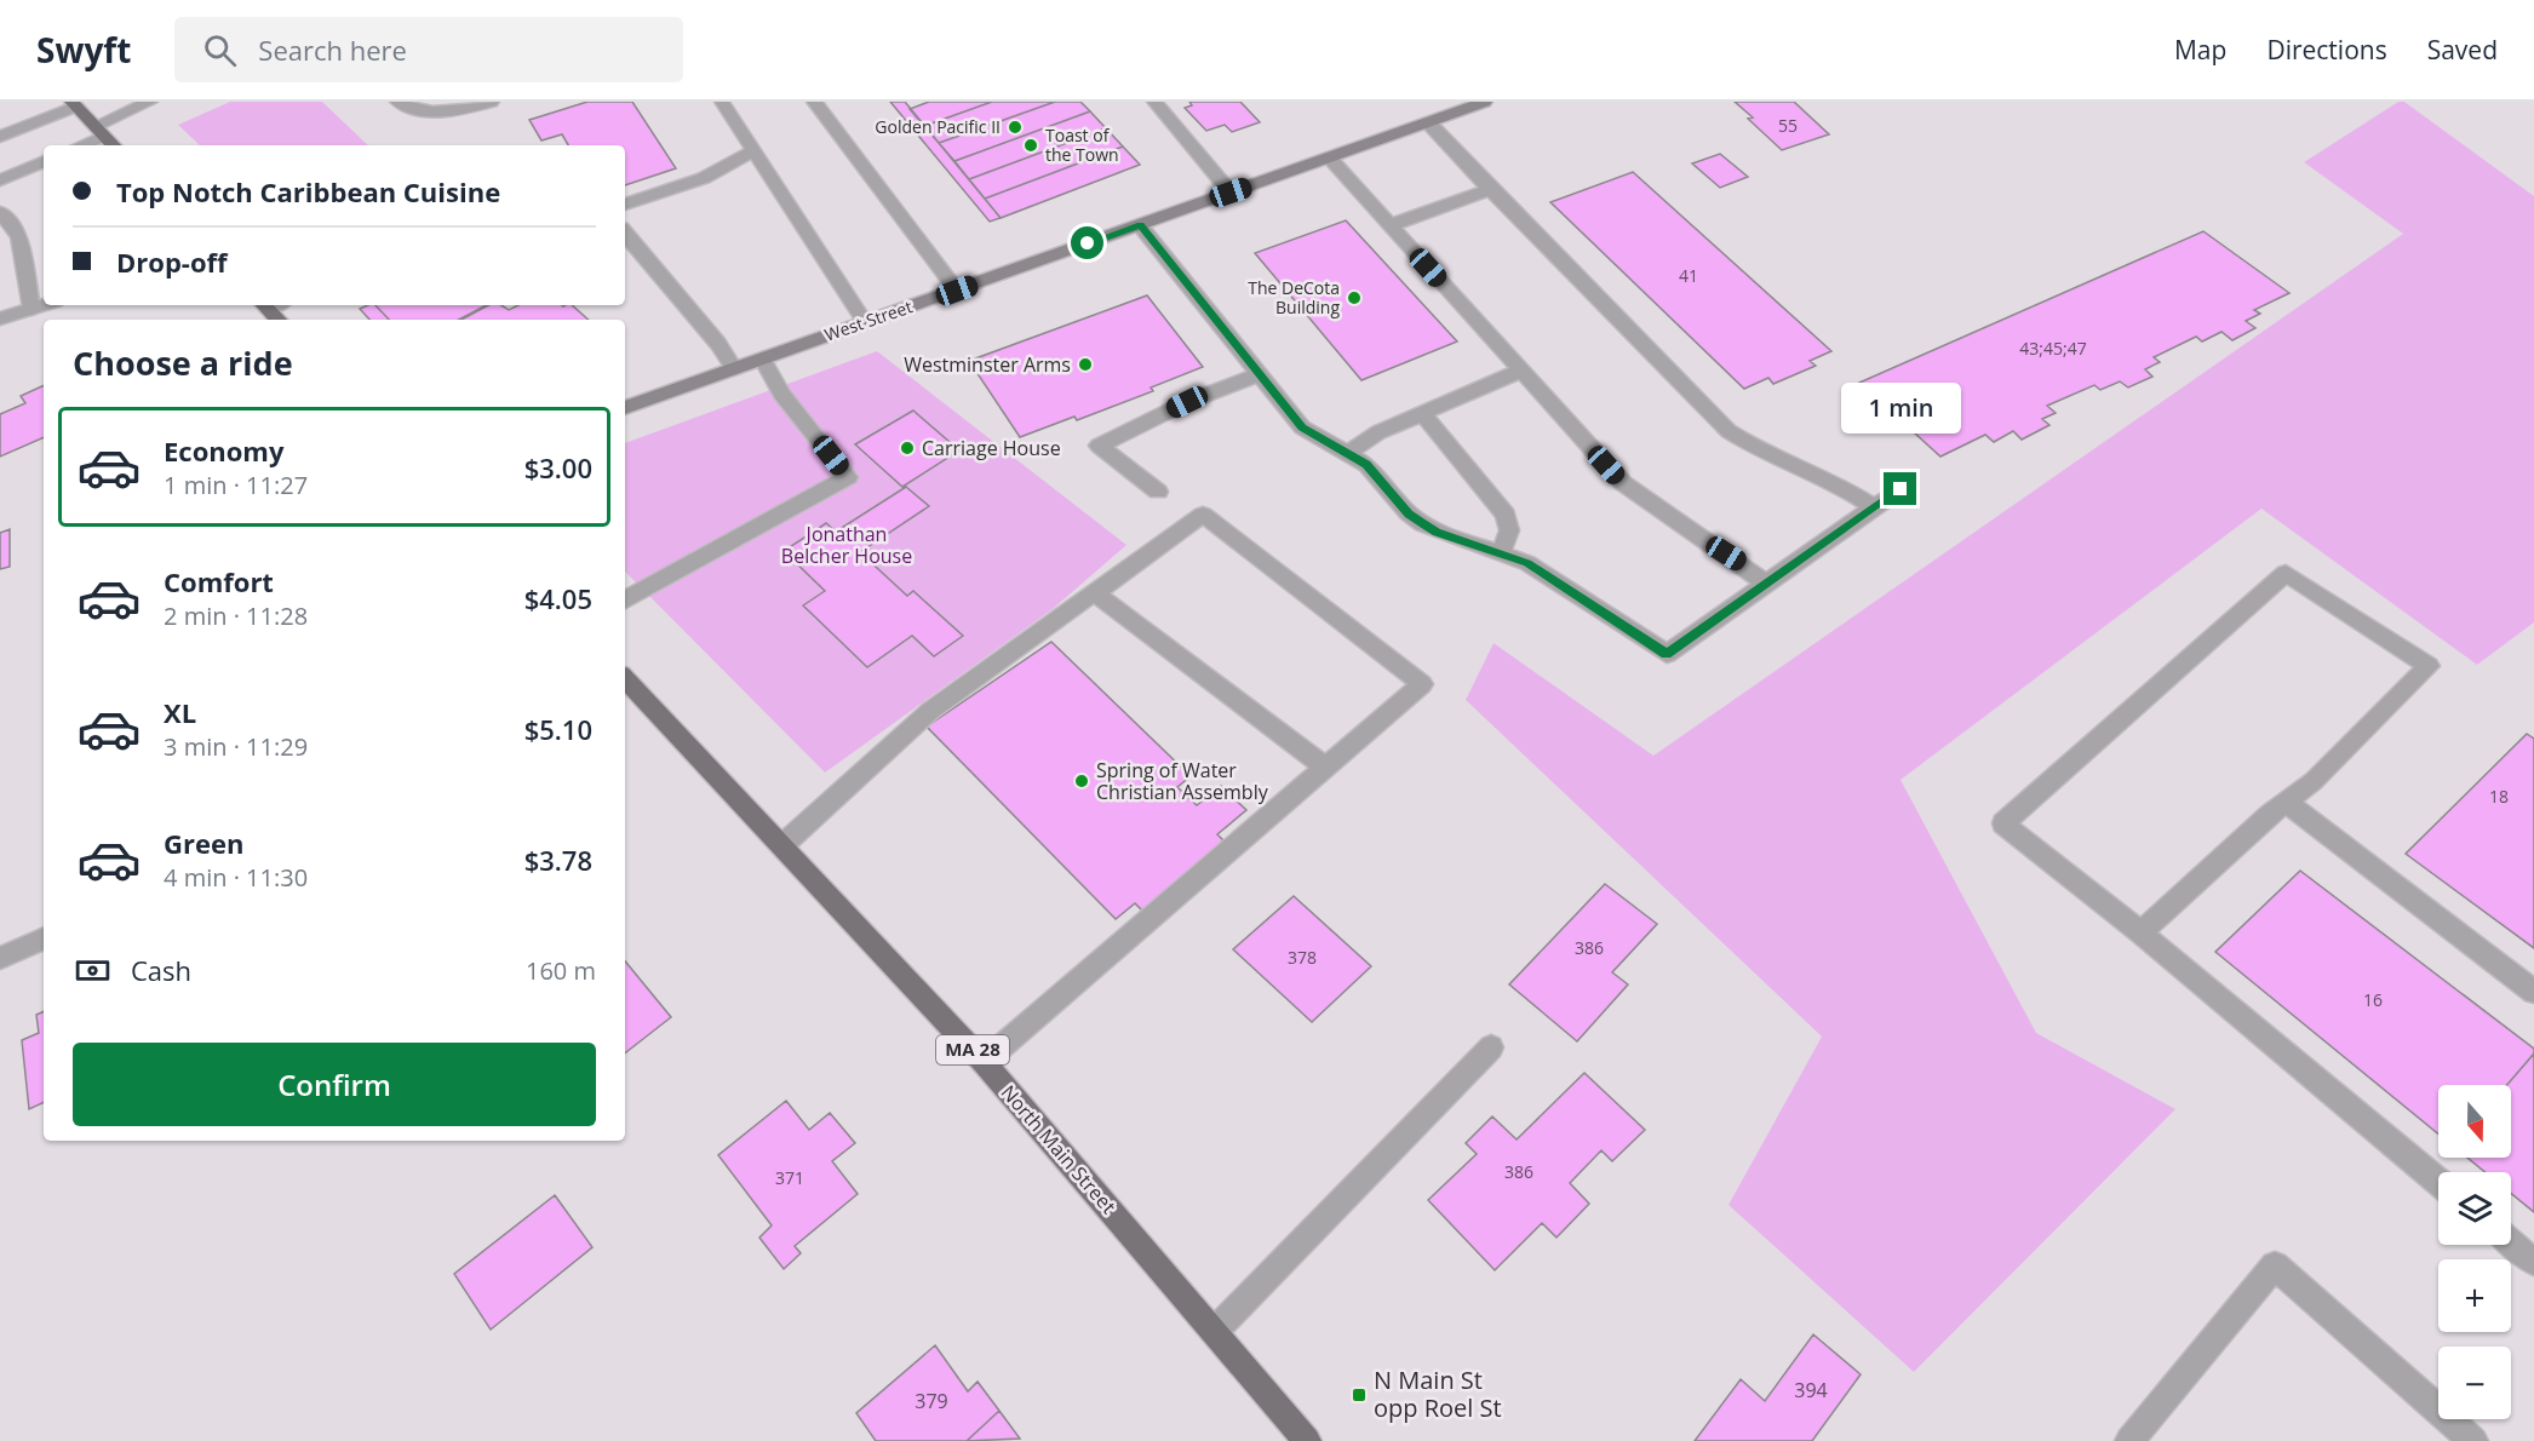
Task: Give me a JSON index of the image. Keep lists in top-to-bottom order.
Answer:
{
  "streets": {
    "main road": ["West Street", "MA 28", "North Main Street"]
  },
  "parks": ["Jonathan Belcher House"],
  "places": {
    "other": [
      "Golden Pacific II",
      "Toast of the Town",
      "The DeCota Building",
      "Westminster Arms",
      "Carriage House",
      "Spring of Water Christian Assembly"
    ],
    "transit": ["N Main St opp Roel St"]
  },
  "house_numbers": [
    "55",
    "41",
    "43;45;47",
    "18",
    "386",
    "378",
    "16",
    "386",
    "371",
    "394",
    "379"
  ],
  "north": "bottom",
  "page": {
    "header": "Swyft",
    "search": "Search here",
    "nav": ["Map", "Directions", "Saved"],
    "banner": ["Top Notch Caribbean Cuisine", "Drop-off"],
    "heading": "Choose a ride",
    "bubble": "1 min",
    "list": [
      {
        "name": "Economy",
        "note": "1 min · 11:27",
        "value": "$3.00"
      },
      {
        "name": "Comfort",
        "note": "2 min · 11:28",
        "value": "$4.05"
      },
      {
        "name": "XL",
        "note": "3 min · 11:29",
        "value": "$5.10"
      },
      {
        "name": "Green",
        "note": "4 min · 11:30",
        "value": "$3.78"
      }
    ],
    "pay": ["Cash", "160 m"],
    "buttons": "Confirm",
    "map_buttons": ["+", "−"]
  }
}
